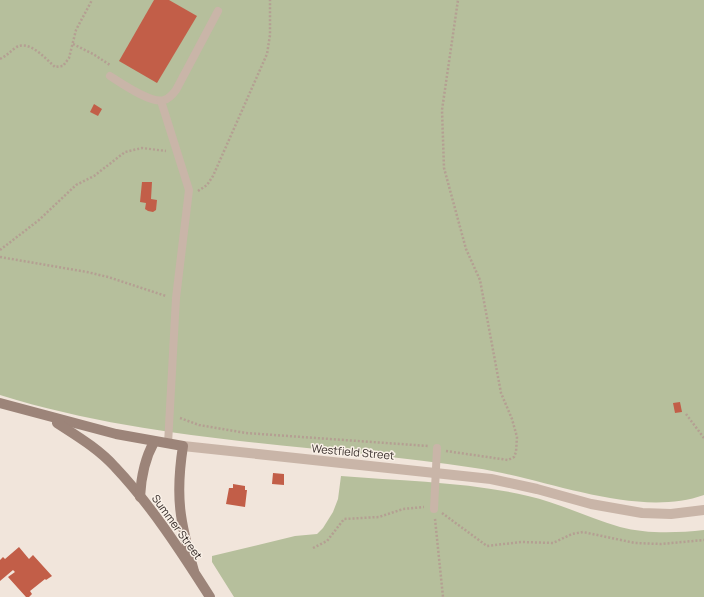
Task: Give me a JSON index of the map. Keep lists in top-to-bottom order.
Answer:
{
  "streets": {
    "main road": ["Westfield Street", "Summer Street"]
  },
  "crossings": [
    ["Westfield Street", "Summer Street"]
  ]
}
